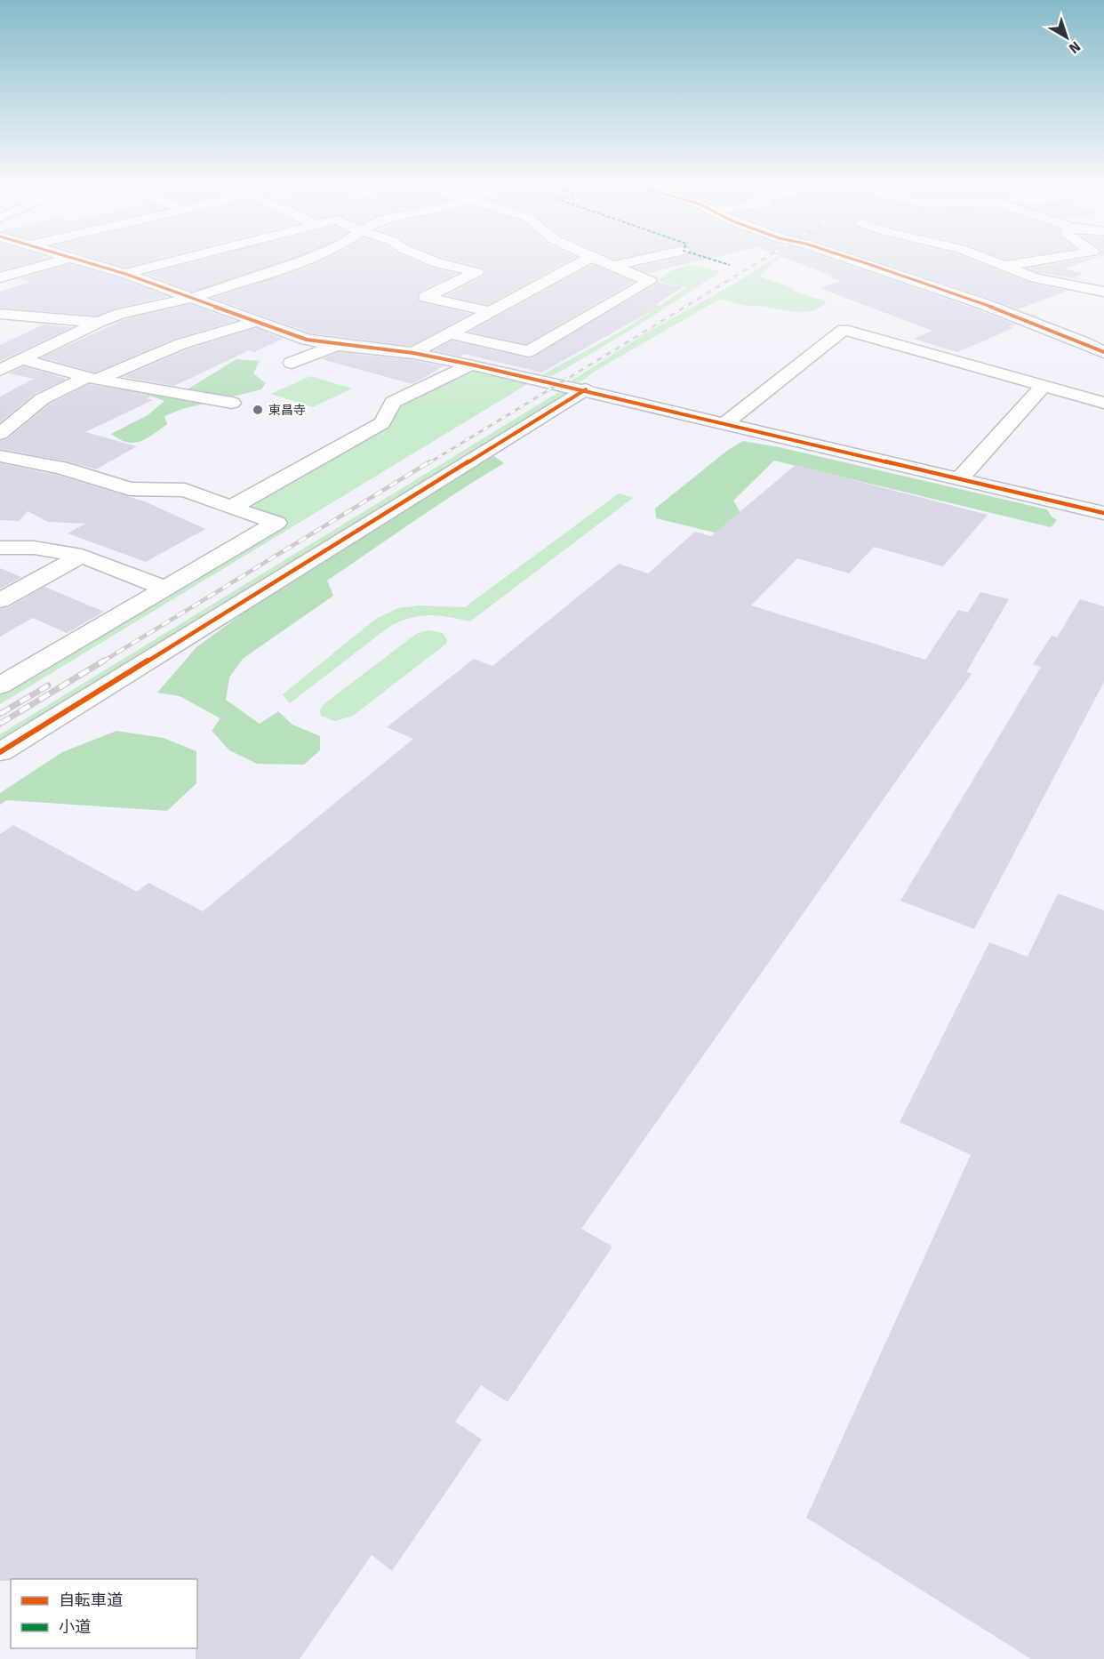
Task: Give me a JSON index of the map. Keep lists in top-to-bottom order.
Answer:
{
  "places": ["東昌寺"],
  "legend": ["自転車道", "小道"],
  "north": "bottom right"
}
